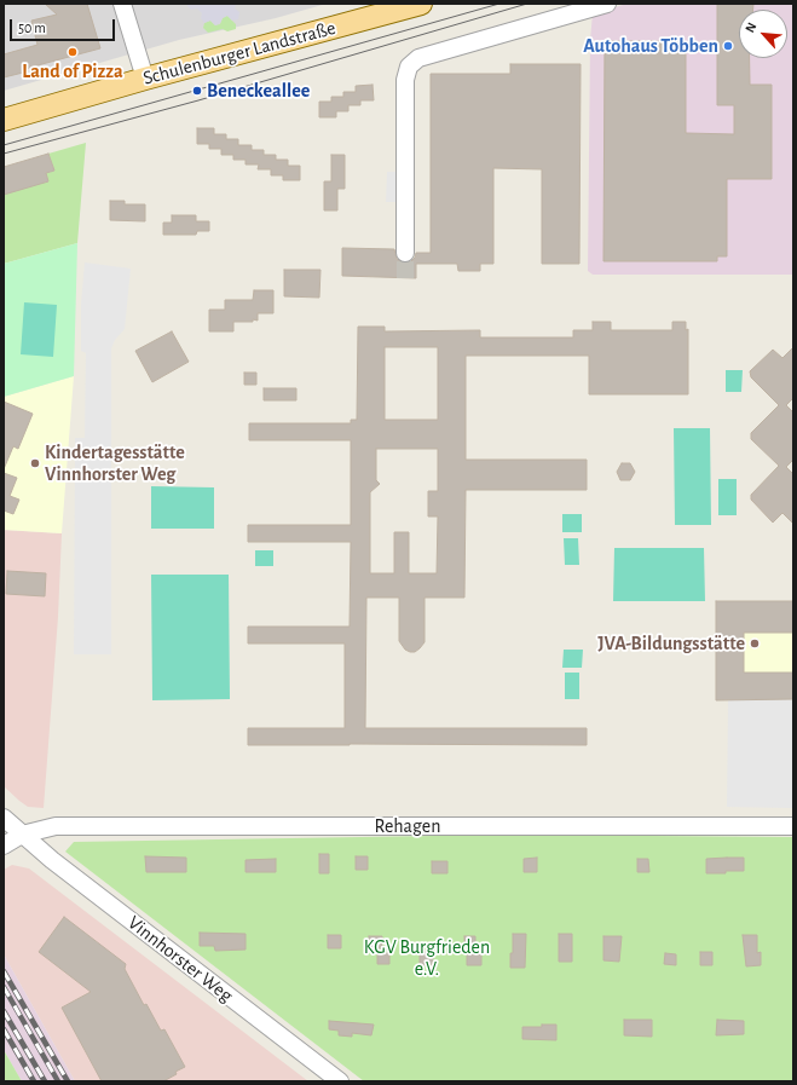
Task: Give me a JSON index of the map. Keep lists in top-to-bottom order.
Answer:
{
  "streets": {
    "main road": ["Schulenburger Landstraße"],
    "street": ["Rehagen", "Vinnhorster Weg"]
  },
  "crossings": [
    ["Rehagen", "Vinnhorster Weg"]
  ],
  "parks": ["KGV Burgfrieden e.V."],
  "places": [
    "Autohaus Többen",
    "Land of Pizza",
    "Beneckeallee",
    "Kindertagesstätte Vinnhorster Weg",
    "JVA-Bildungsstätte"
  ],
  "scale_bar": "50 m",
  "north": "top left"
}
